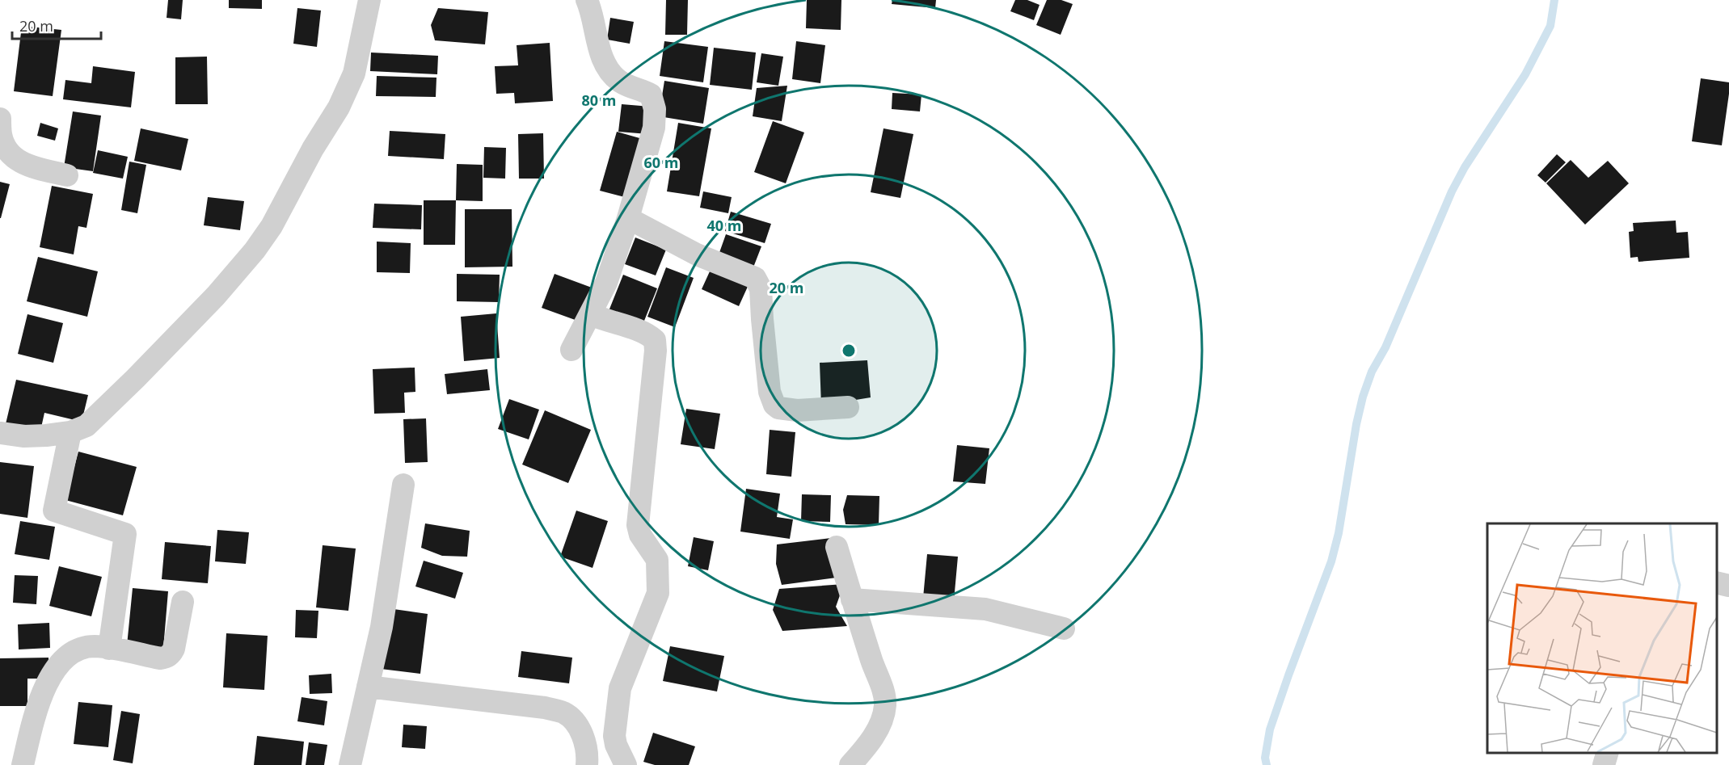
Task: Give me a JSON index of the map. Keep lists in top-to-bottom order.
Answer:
{
  "scale_bar": "20 m",
  "rings": [
    "80 m",
    "60 m",
    "40 m",
    "20 m"
  ]
}
